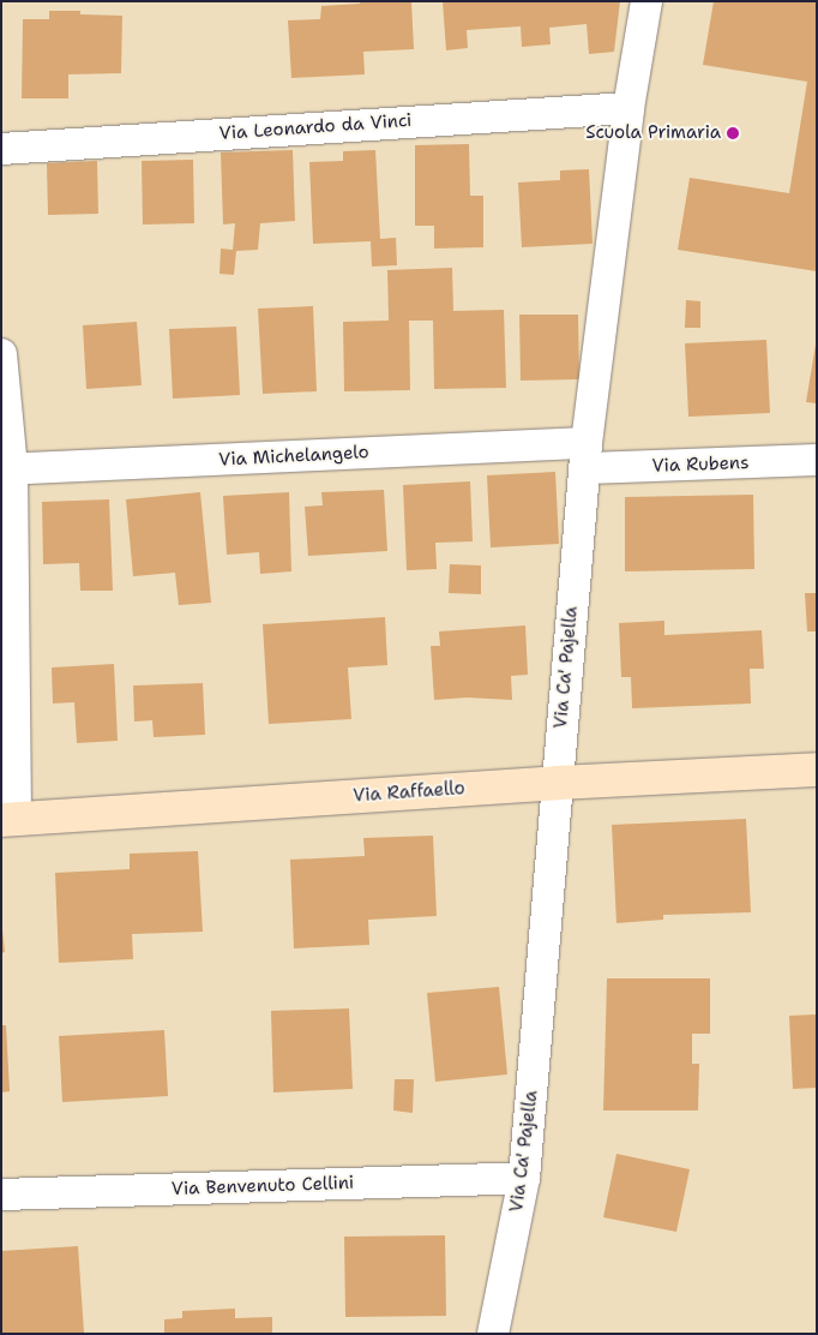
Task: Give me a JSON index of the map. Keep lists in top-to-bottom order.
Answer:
{
  "streets": {
    "main road": ["Via Raffaello"],
    "street": [
      "Via Leonardo da Vinci",
      "Via Michelangelo",
      "Via Rubens",
      "Via Ca' Pajella",
      "Via Benvenuto Cellini"
    ]
  },
  "crossings": [
    ["Via Leonardo da Vinci", "Via Ca' Pajella"],
    ["Via Michelangelo", "Via Rubens"],
    ["Via Michelangelo", "Via Ca' Pajella"],
    ["Via Rubens", "Via Ca' Pajella"],
    ["Via Ca' Pajella", "Via Raffaello"],
    ["Via Ca' Pajella", "Via Benvenuto Cellini"]
  ],
  "places": ["Scuola Primaria"]
}
